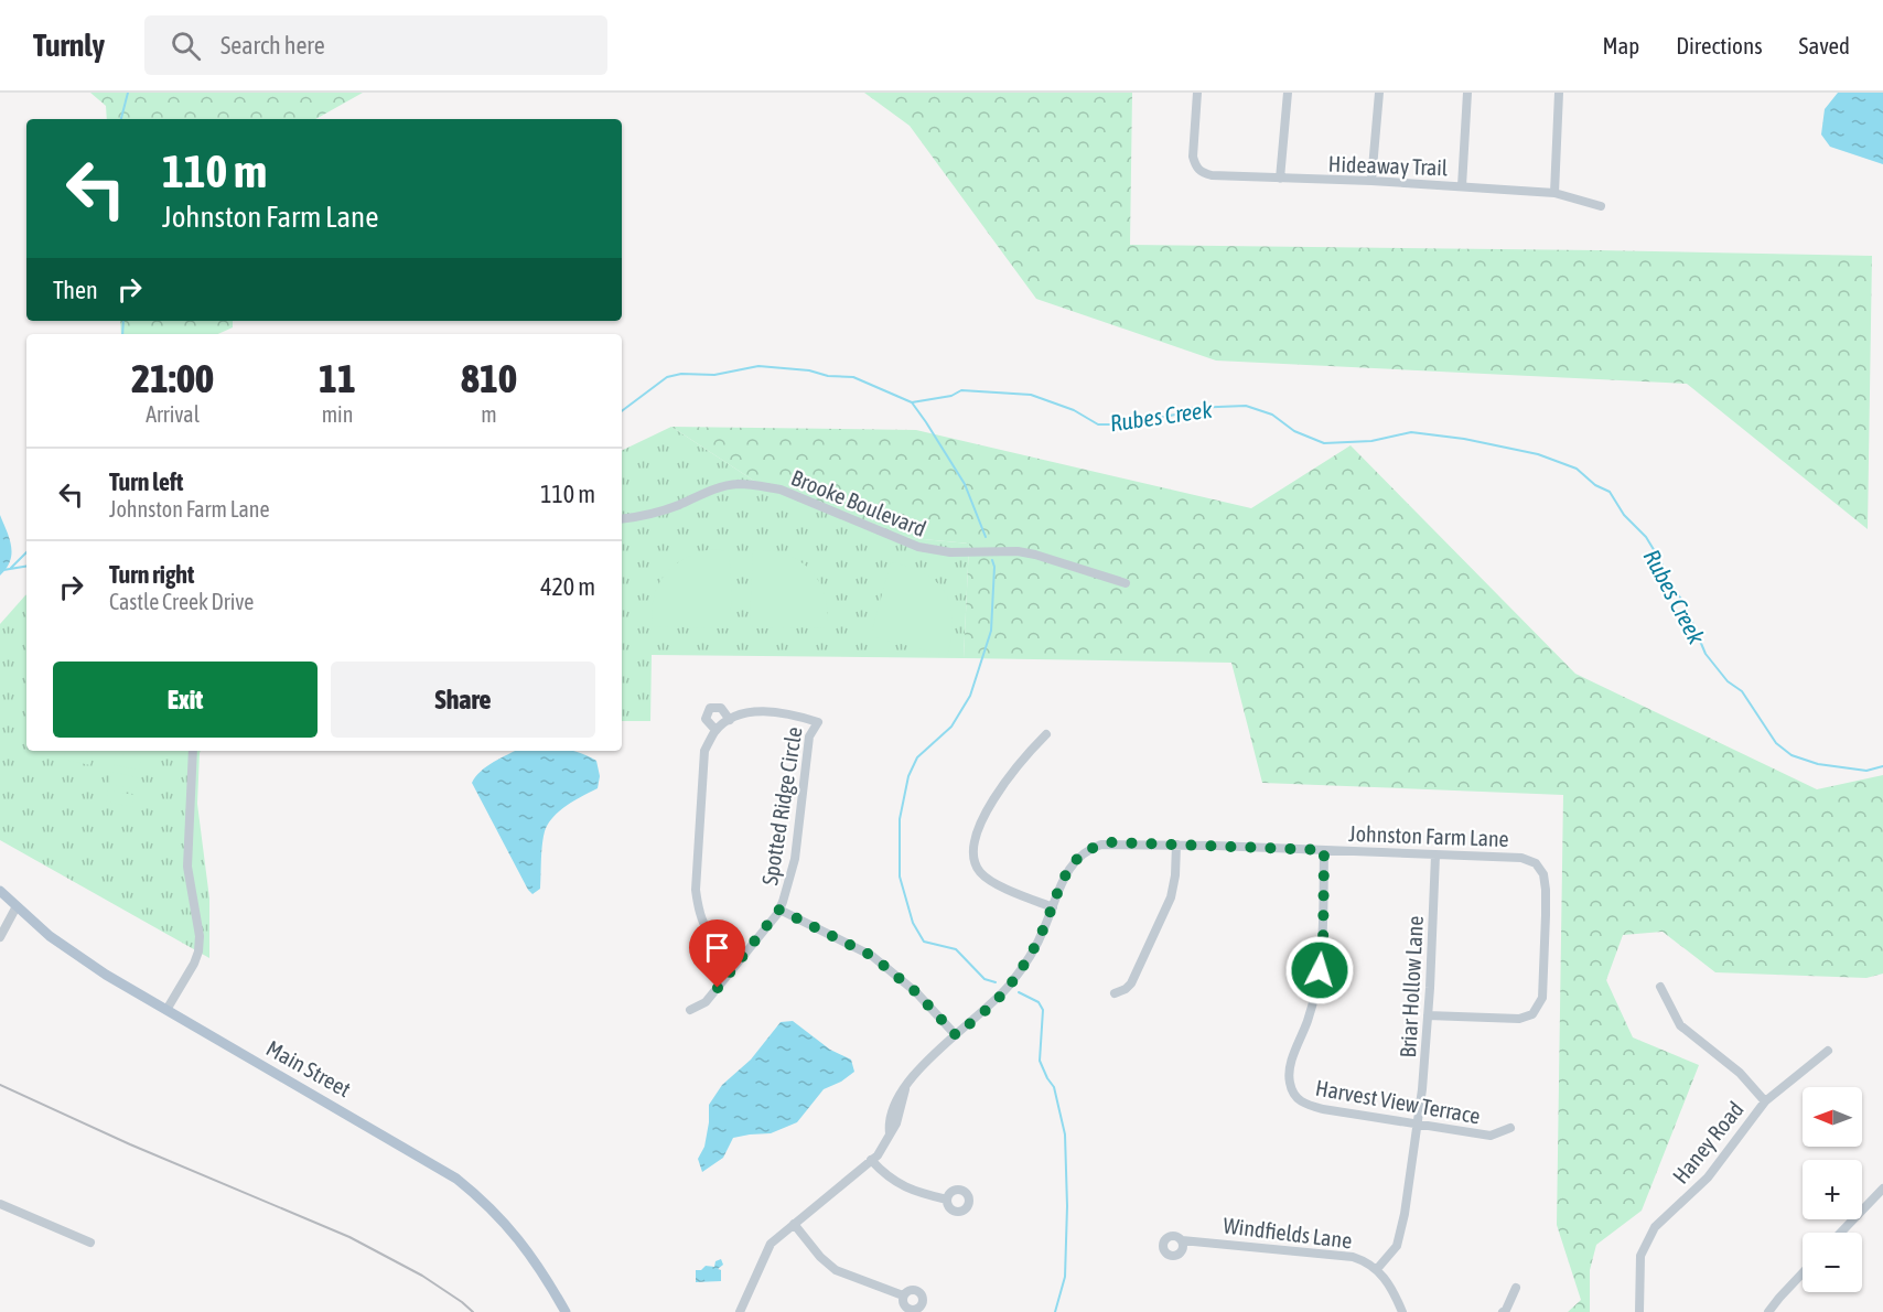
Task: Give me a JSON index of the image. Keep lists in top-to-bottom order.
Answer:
{
  "streets": {
    "main road": ["Main Street"],
    "street": [
      "Hideaway Trail",
      "Brooke Boulevard",
      "Spotted Ridge Circle",
      "Johnston Farm Lane",
      "Briar Hollow Lane",
      "Harvest View Terrace",
      "Haney Road",
      "Windfields Lane"
    ]
  },
  "crossings": [
    ["Johnston Farm Lane", "Briar Hollow Lane"],
    ["Johnston Farm Lane", "Harvest View Terrace"],
    ["Briar Hollow Lane", "Harvest View Terrace"],
    ["Briar Hollow Lane", "Windfields Lane"]
  ],
  "water": ["Rubes Creek"],
  "north": "left",
  "page": {
    "header": "Turnly",
    "search": "Search here",
    "nav": ["Map", "Directions", "Saved"],
    "turn": ["110 m", "Johnston Farm Lane"],
    "then": "Then",
    "eta": [
      "21:00",
      "Arrival",
      "11",
      "min",
      "810",
      "m"
    ],
    "list": [
      {
        "name": "Turn left",
        "note": "Johnston Farm Lane",
        "value": "110 m"
      },
      {
        "name": "Turn right",
        "note": "Castle Creek Drive",
        "value": "420 m"
      }
    ],
    "buttons": ["Exit", "Share"],
    "map_buttons": ["+", "−"]
  }
}
